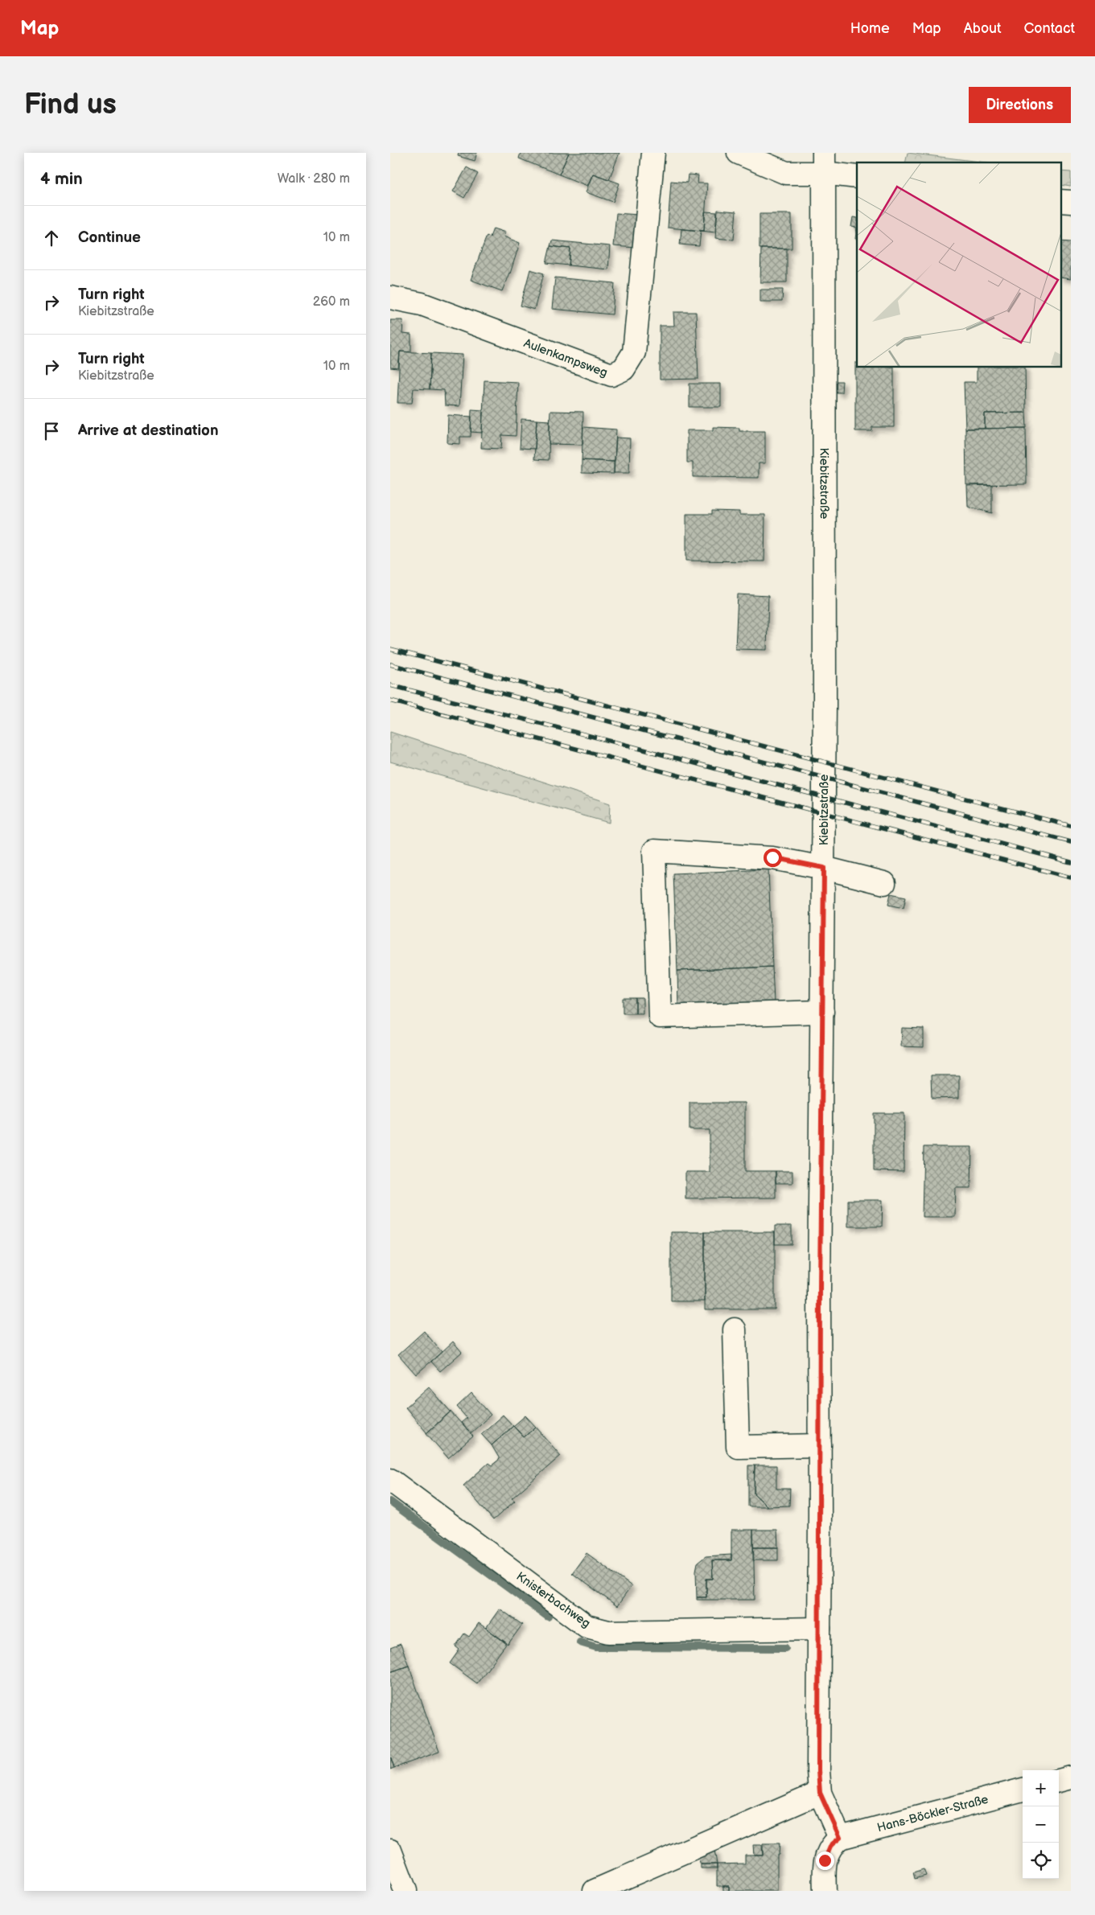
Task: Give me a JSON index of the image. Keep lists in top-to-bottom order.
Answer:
{
  "streets": {
    "street": [
      "Aulenkampsweg",
      "Kiebitzstraße",
      "Knisterbachweg",
      "Hans-Böckler-Straße"
    ]
  },
  "crossings": [
    ["Kiebitzstraße", "Knisterbachweg"],
    ["Kiebitzstraße", "Hans-Böckler-Straße"]
  ],
  "page": {
    "header": "Map",
    "nav": [
      "Home",
      "Map",
      "About",
      "Contact"
    ],
    "buttons": "Directions",
    "title": "Find us",
    "heading": ["4 min", "Walk · 280 m"],
    "list": [
      ["Continue", "10 m"],
      ["Turn right", "Kiebitzstraße", "260 m"],
      ["Turn right", "Kiebitzstraße", "10 m"],
      "Arrive at destination"
    ],
    "map_buttons": ["+", "−"]
  }
}
